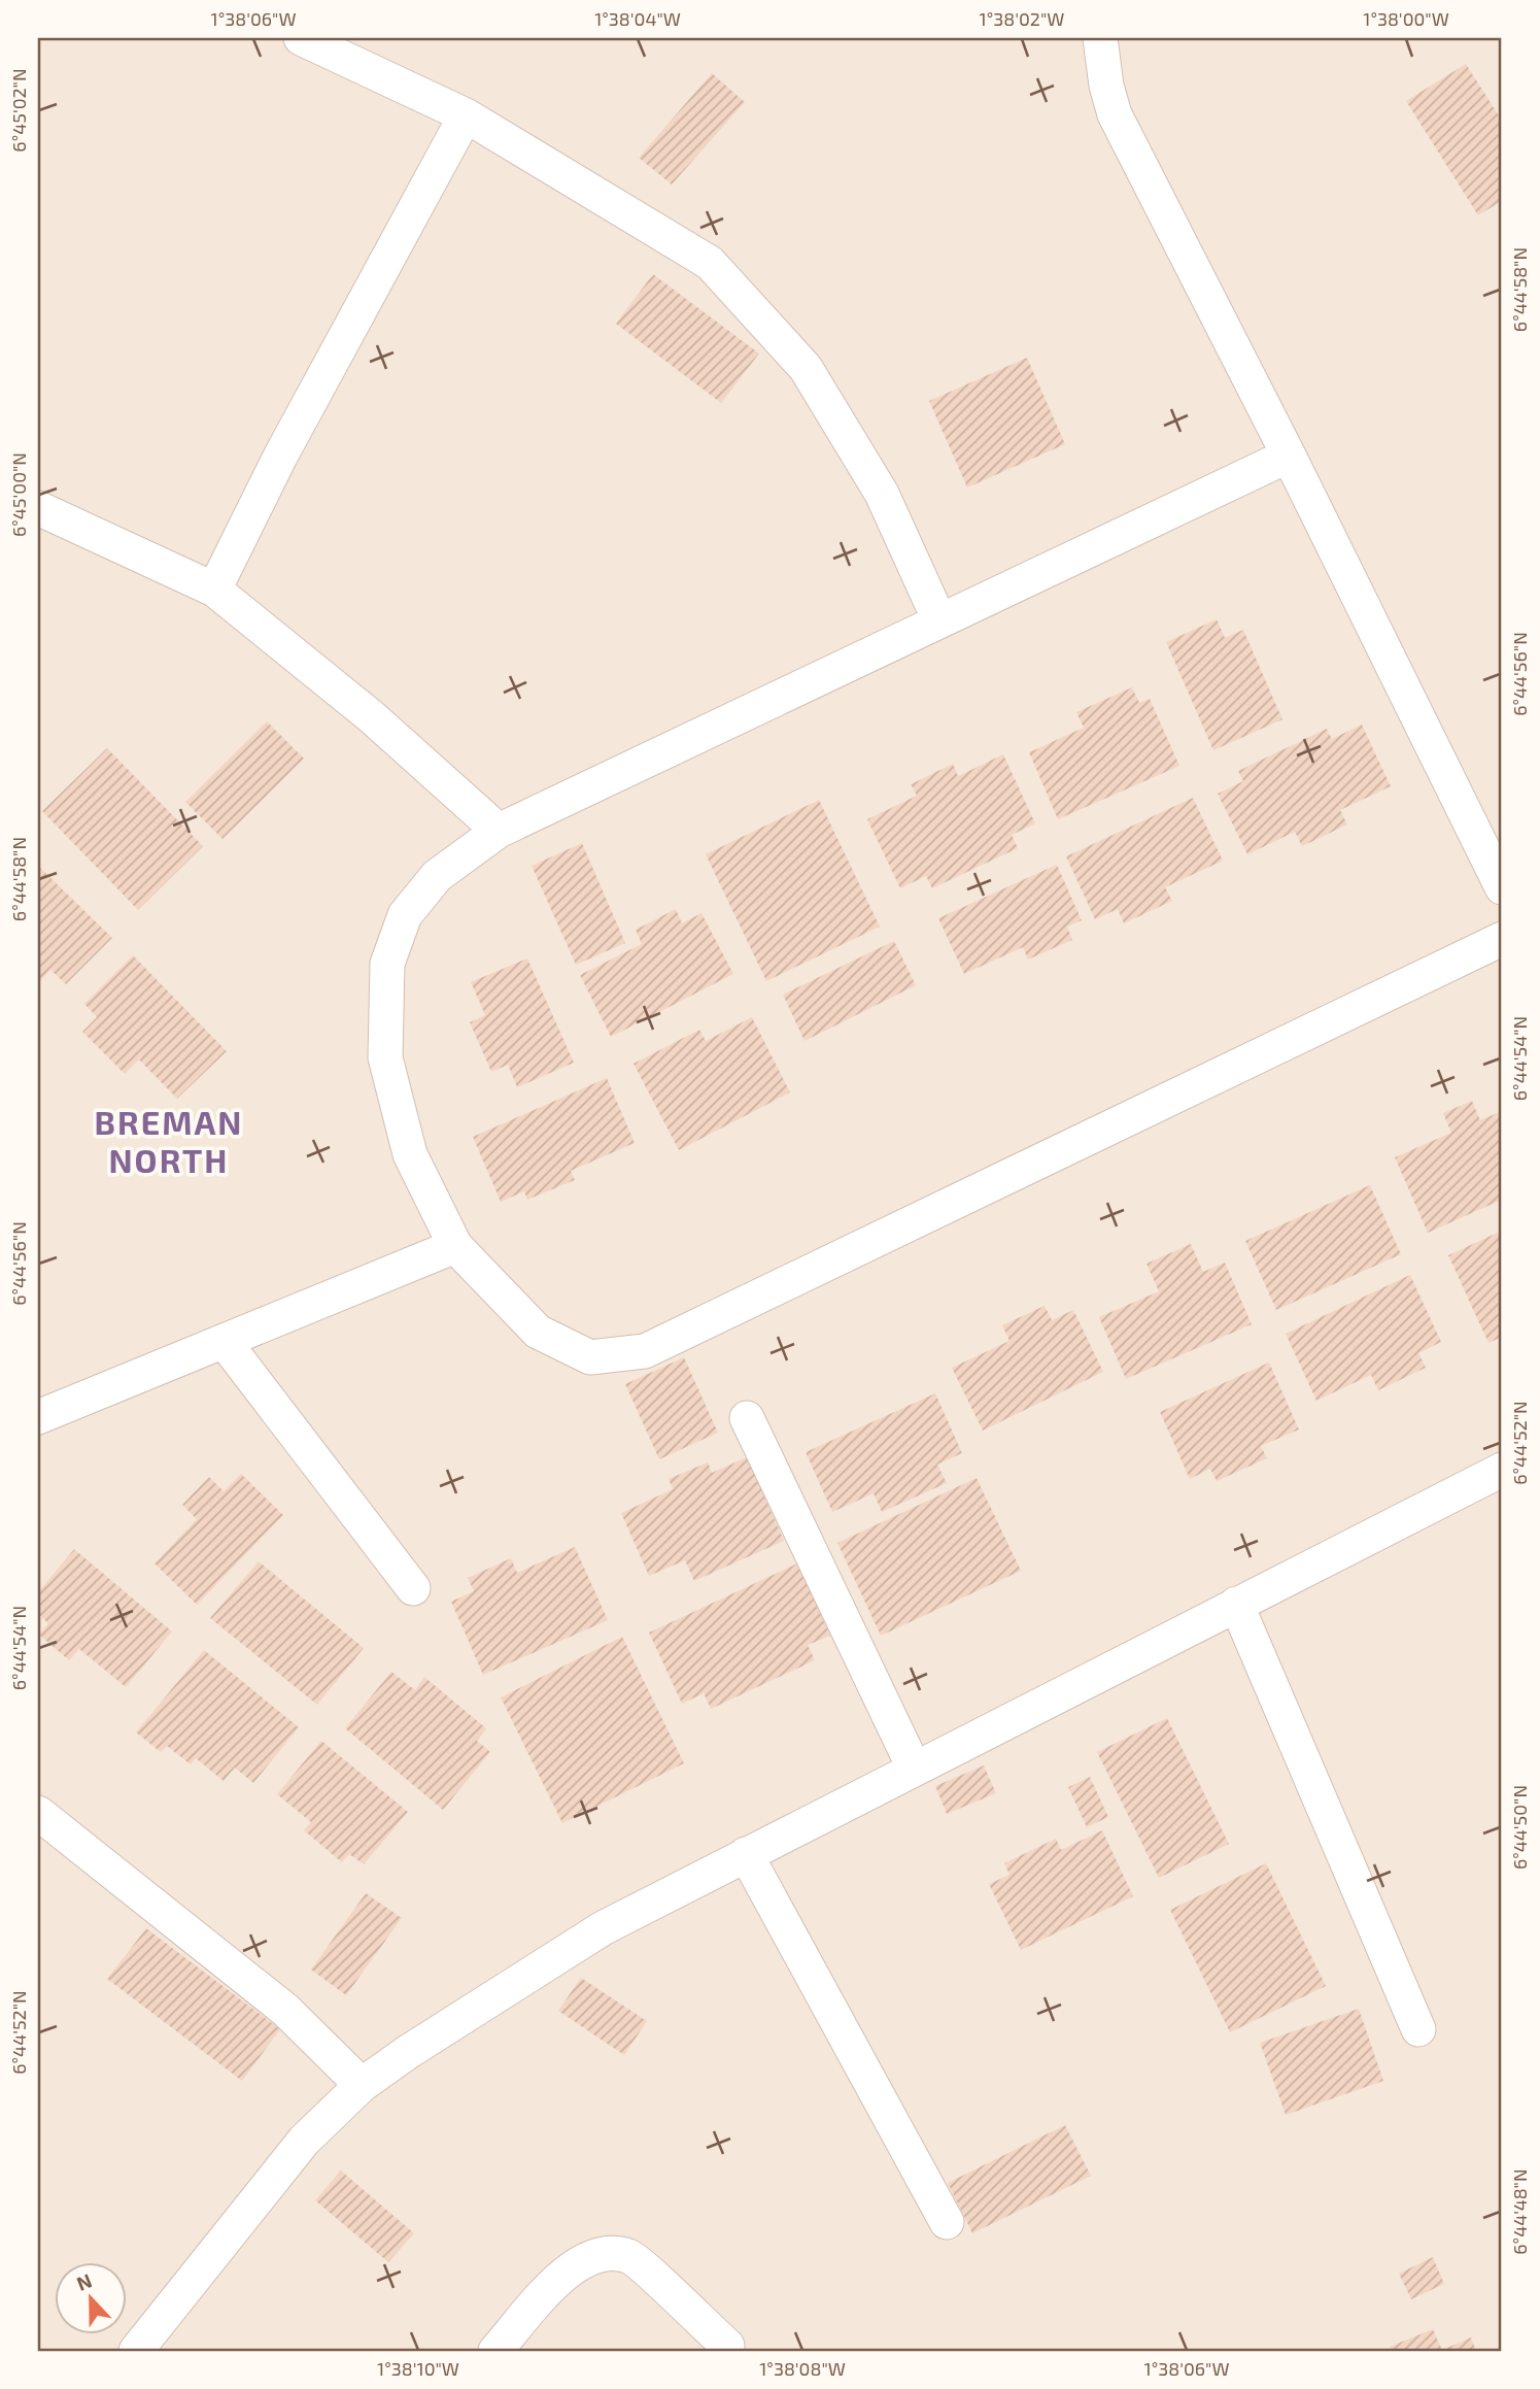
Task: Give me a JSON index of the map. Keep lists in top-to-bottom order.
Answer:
{
  "districts": ["BREMAN NORTH"],
  "north": "top",
  "coordinates": [
    "1°38'06\"W",
    "1°38'04\"W",
    "1°38'02\"W",
    "1°38'00\"W",
    "6°45'02\"N",
    "6°44'58\"N",
    "6°45'00\"N",
    "6°44'56\"N",
    "6°44'54\"N",
    "6°44'52\"N",
    "6°44'50\"N",
    "6°44'48\"N",
    "1°38'10\"W",
    "1°38'08\"W"
  ]
}
